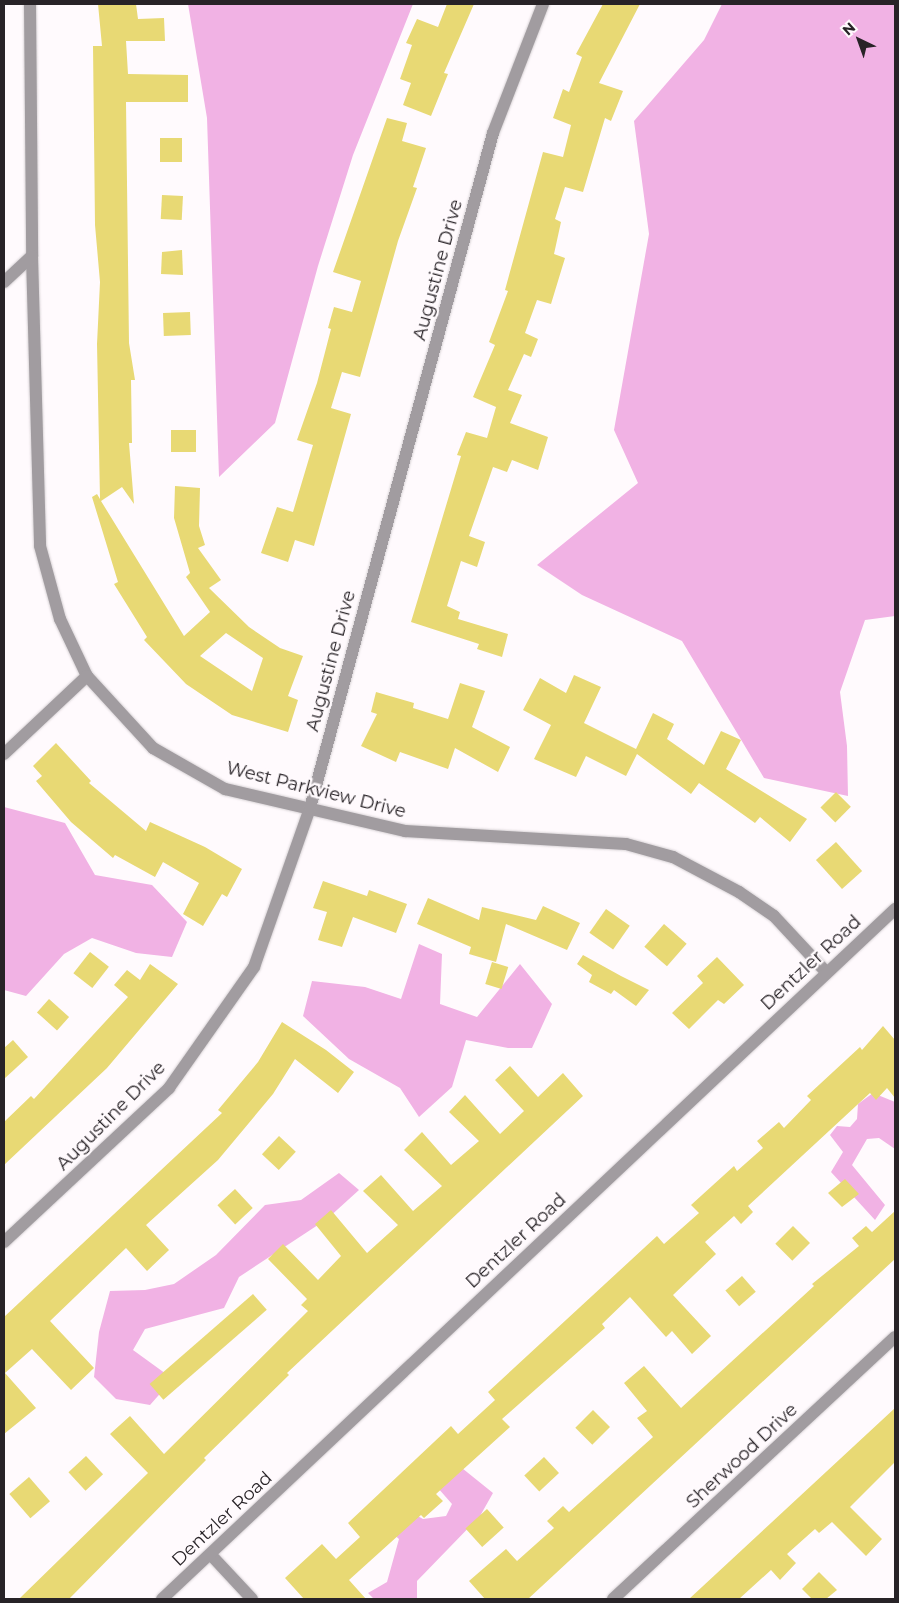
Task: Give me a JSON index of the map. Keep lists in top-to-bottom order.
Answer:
{
  "streets": {
    "street": [
      "Augustine Drive",
      "West Parkview Drive",
      "Dentzler Road",
      "Sherwood Drive"
    ]
  },
  "crossings": [
    ["Augustine Drive", "West Parkview Drive"],
    ["West Parkview Drive", "Dentzler Road"]
  ],
  "north": "top left"
}
